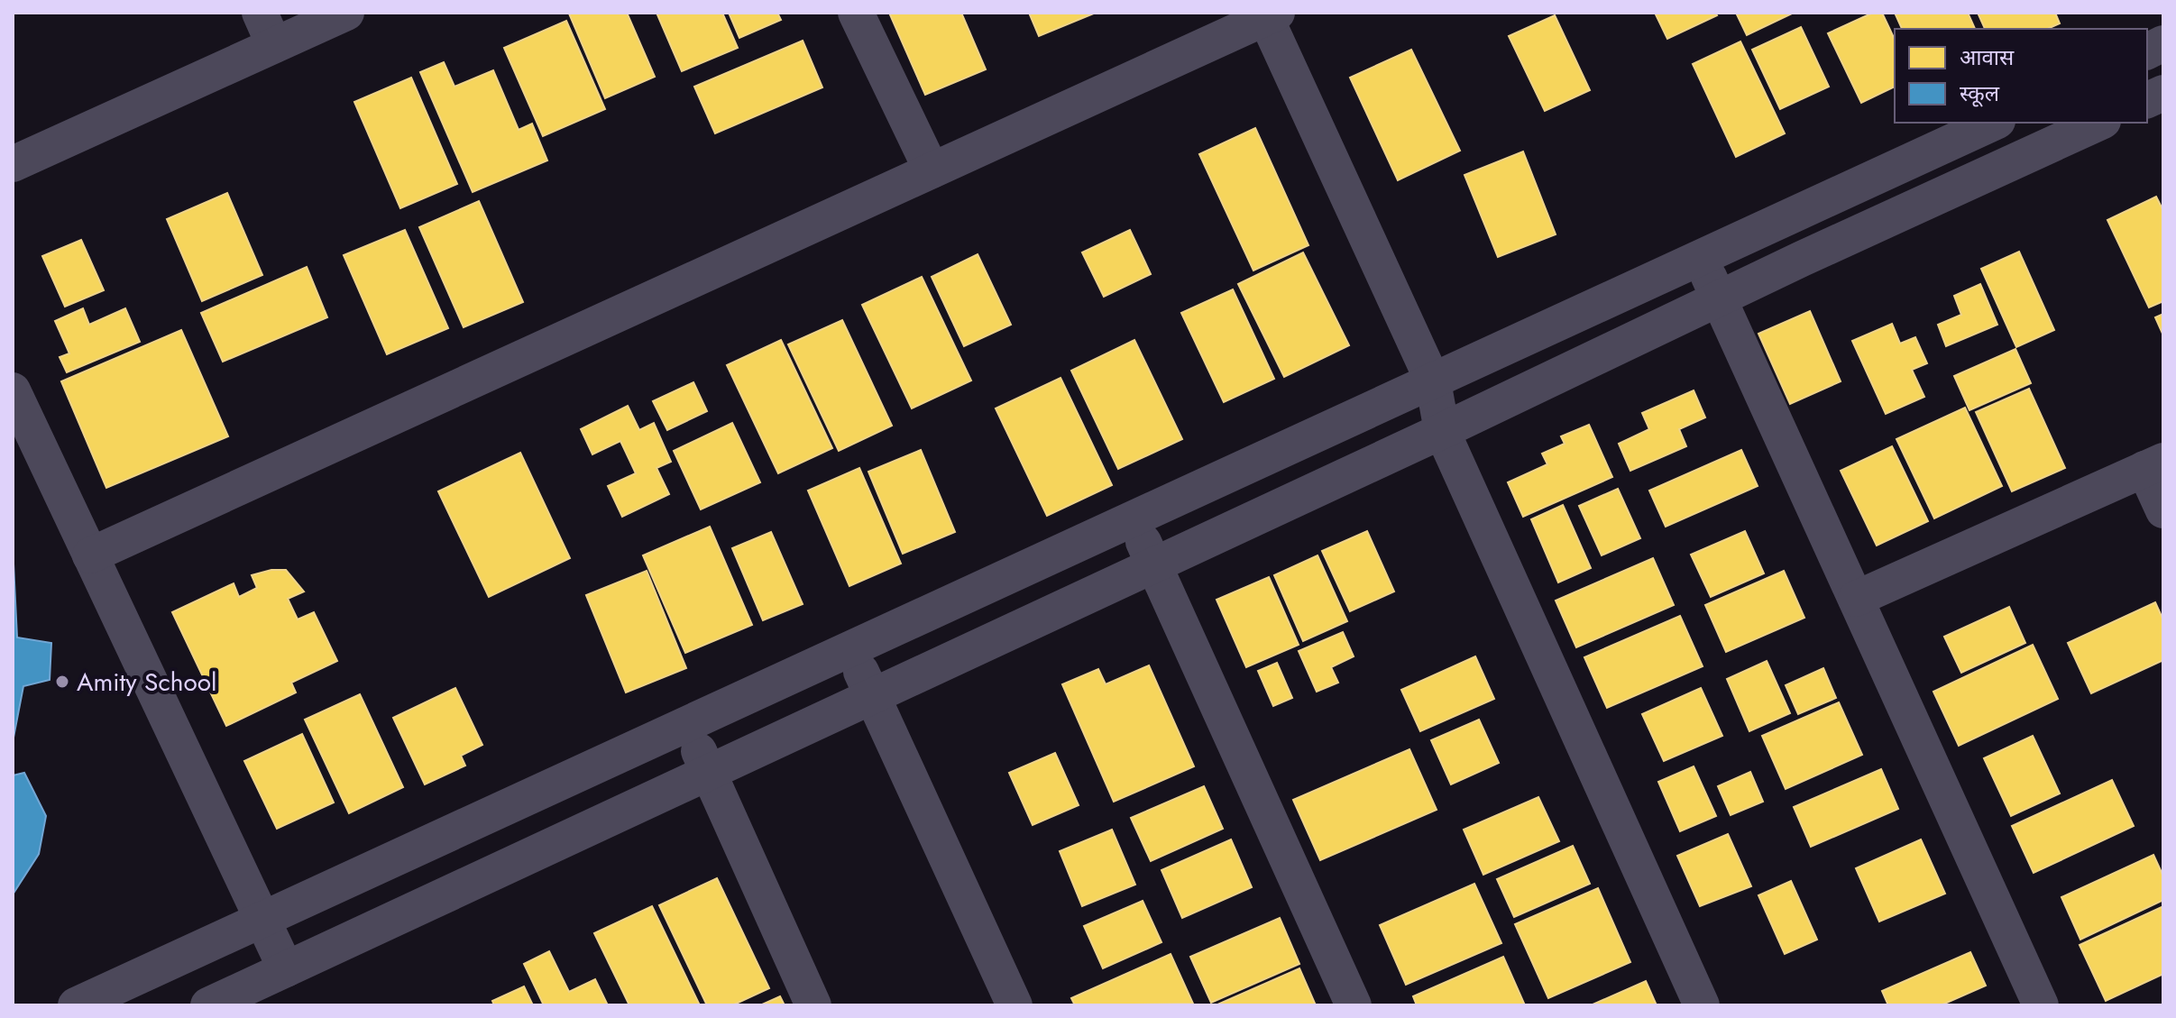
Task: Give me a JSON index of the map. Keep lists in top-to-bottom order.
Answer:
{
  "places": ["Amity School"],
  "legend": ["आवास", "स्कूल"]
}
